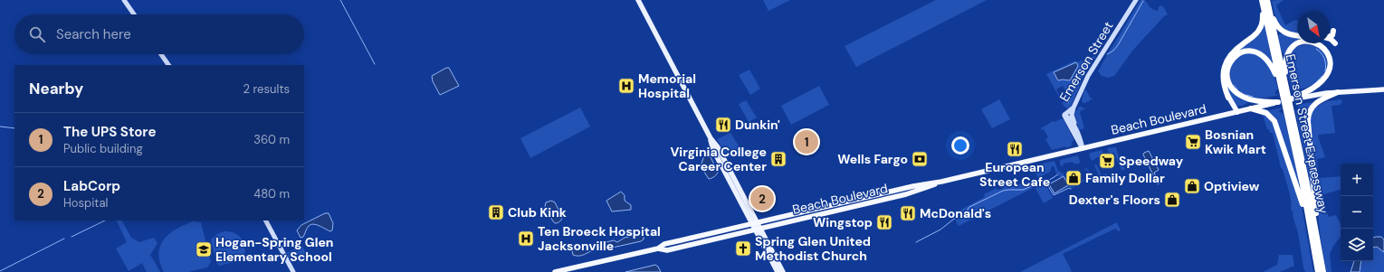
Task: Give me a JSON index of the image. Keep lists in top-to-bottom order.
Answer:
{
  "streets": {
    "highway": ["Beach Boulevard", "Emerson Street Expressway"],
    "main road": ["Emerson Street"]
  },
  "places": {
    "hospital": ["Memorial Hospital", "Ten Broeck Hospital Jacksonville"],
    "restaurant": [
      "Dunkin'",
      "European Street Cafe",
      "McDonald's",
      "Wingstop"
    ],
    "supermarket": ["Bosnian Kwik Mart", "Speedway"],
    "building": ["Virginia College Career Center", "Club Kink"],
    "bank": ["Wells Fargo"],
    "shop": ["Family Dollar", "Optiview", "Dexter's Floors"],
    "church": ["Spring Glen United Methodist Church"],
    "school or university": ["Hogan-Spring Glen Elementary School"]
  },
  "north": "bottom right",
  "page": {
    "search": "Search here",
    "heading": ["Nearby", "2 results"],
    "list": [
      {
        "mark": "1",
        "name": "The UPS Store",
        "note": "Public building",
        "value": "360 m"
      },
      {
        "mark": "2",
        "name": "LabCorp",
        "note": "Hospital",
        "value": "480 m"
      }
    ],
    "pins": ["1", "2"],
    "map_buttons": ["+", "−"]
  }
}
